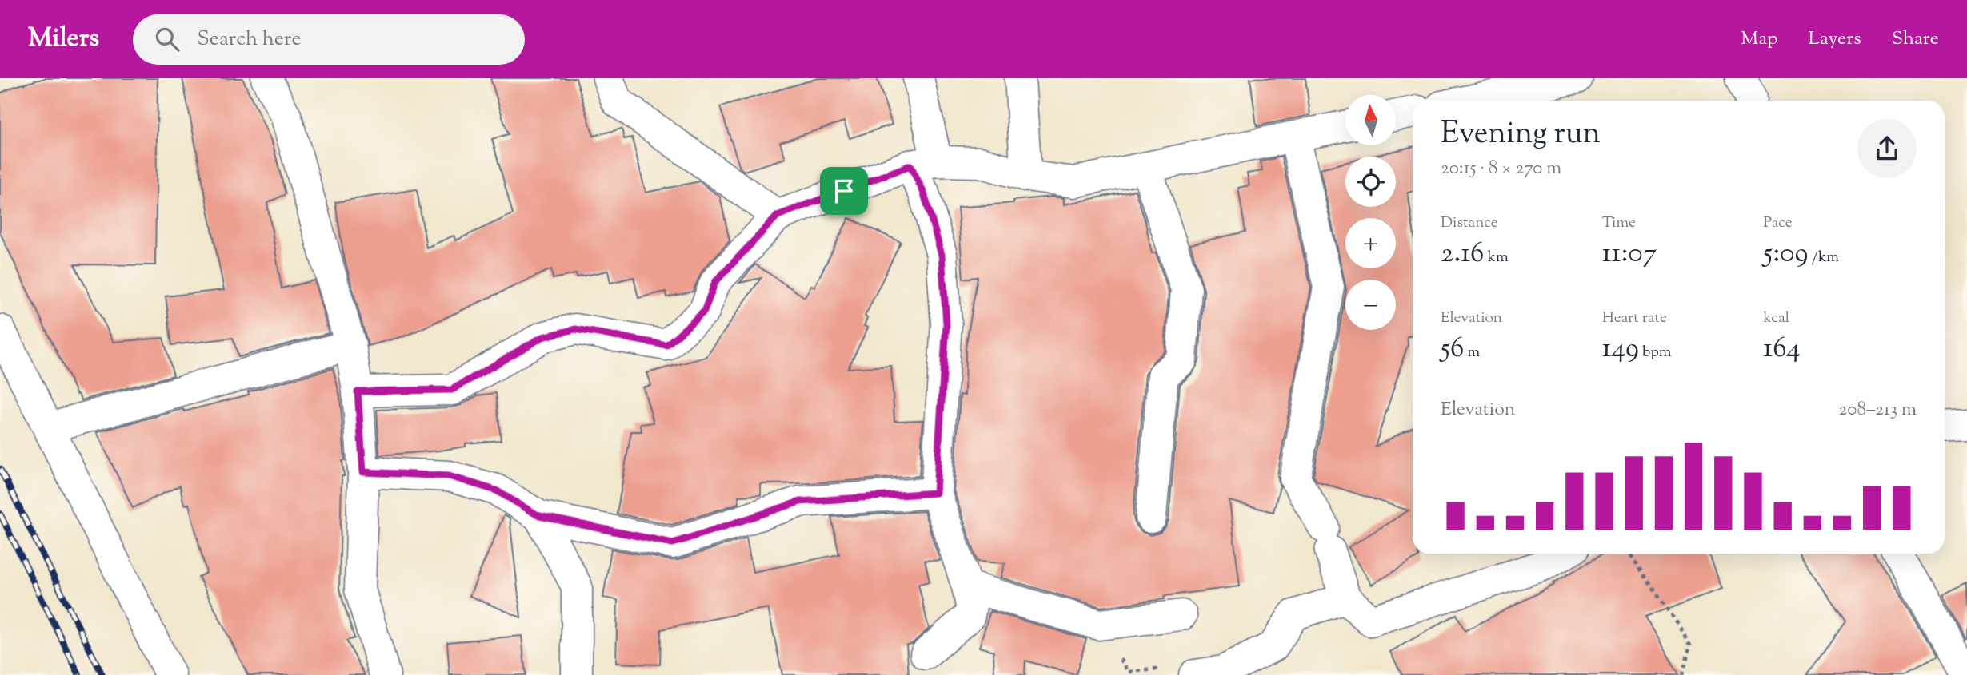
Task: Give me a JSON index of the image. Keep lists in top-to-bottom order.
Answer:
{
  "north": "top",
  "page": {
    "header": "Milers",
    "search": "Search here",
    "nav": ["Map", "Layers", "Share"],
    "map_buttons": ["+", "−"],
    "heading": ["Evening run", "20:15 · 8 × 270 m"],
    "stats": [
      ["Distance", "2.16 km"],
      ["Time", "11:07"],
      ["Pace", "5:09 /km"],
      ["Elevation", "56 m"],
      ["Heart rate", "149 bpm"],
      ["kcal", "164"]
    ],
    "chart": ["Elevation", "208–213 m"]
  }
}
